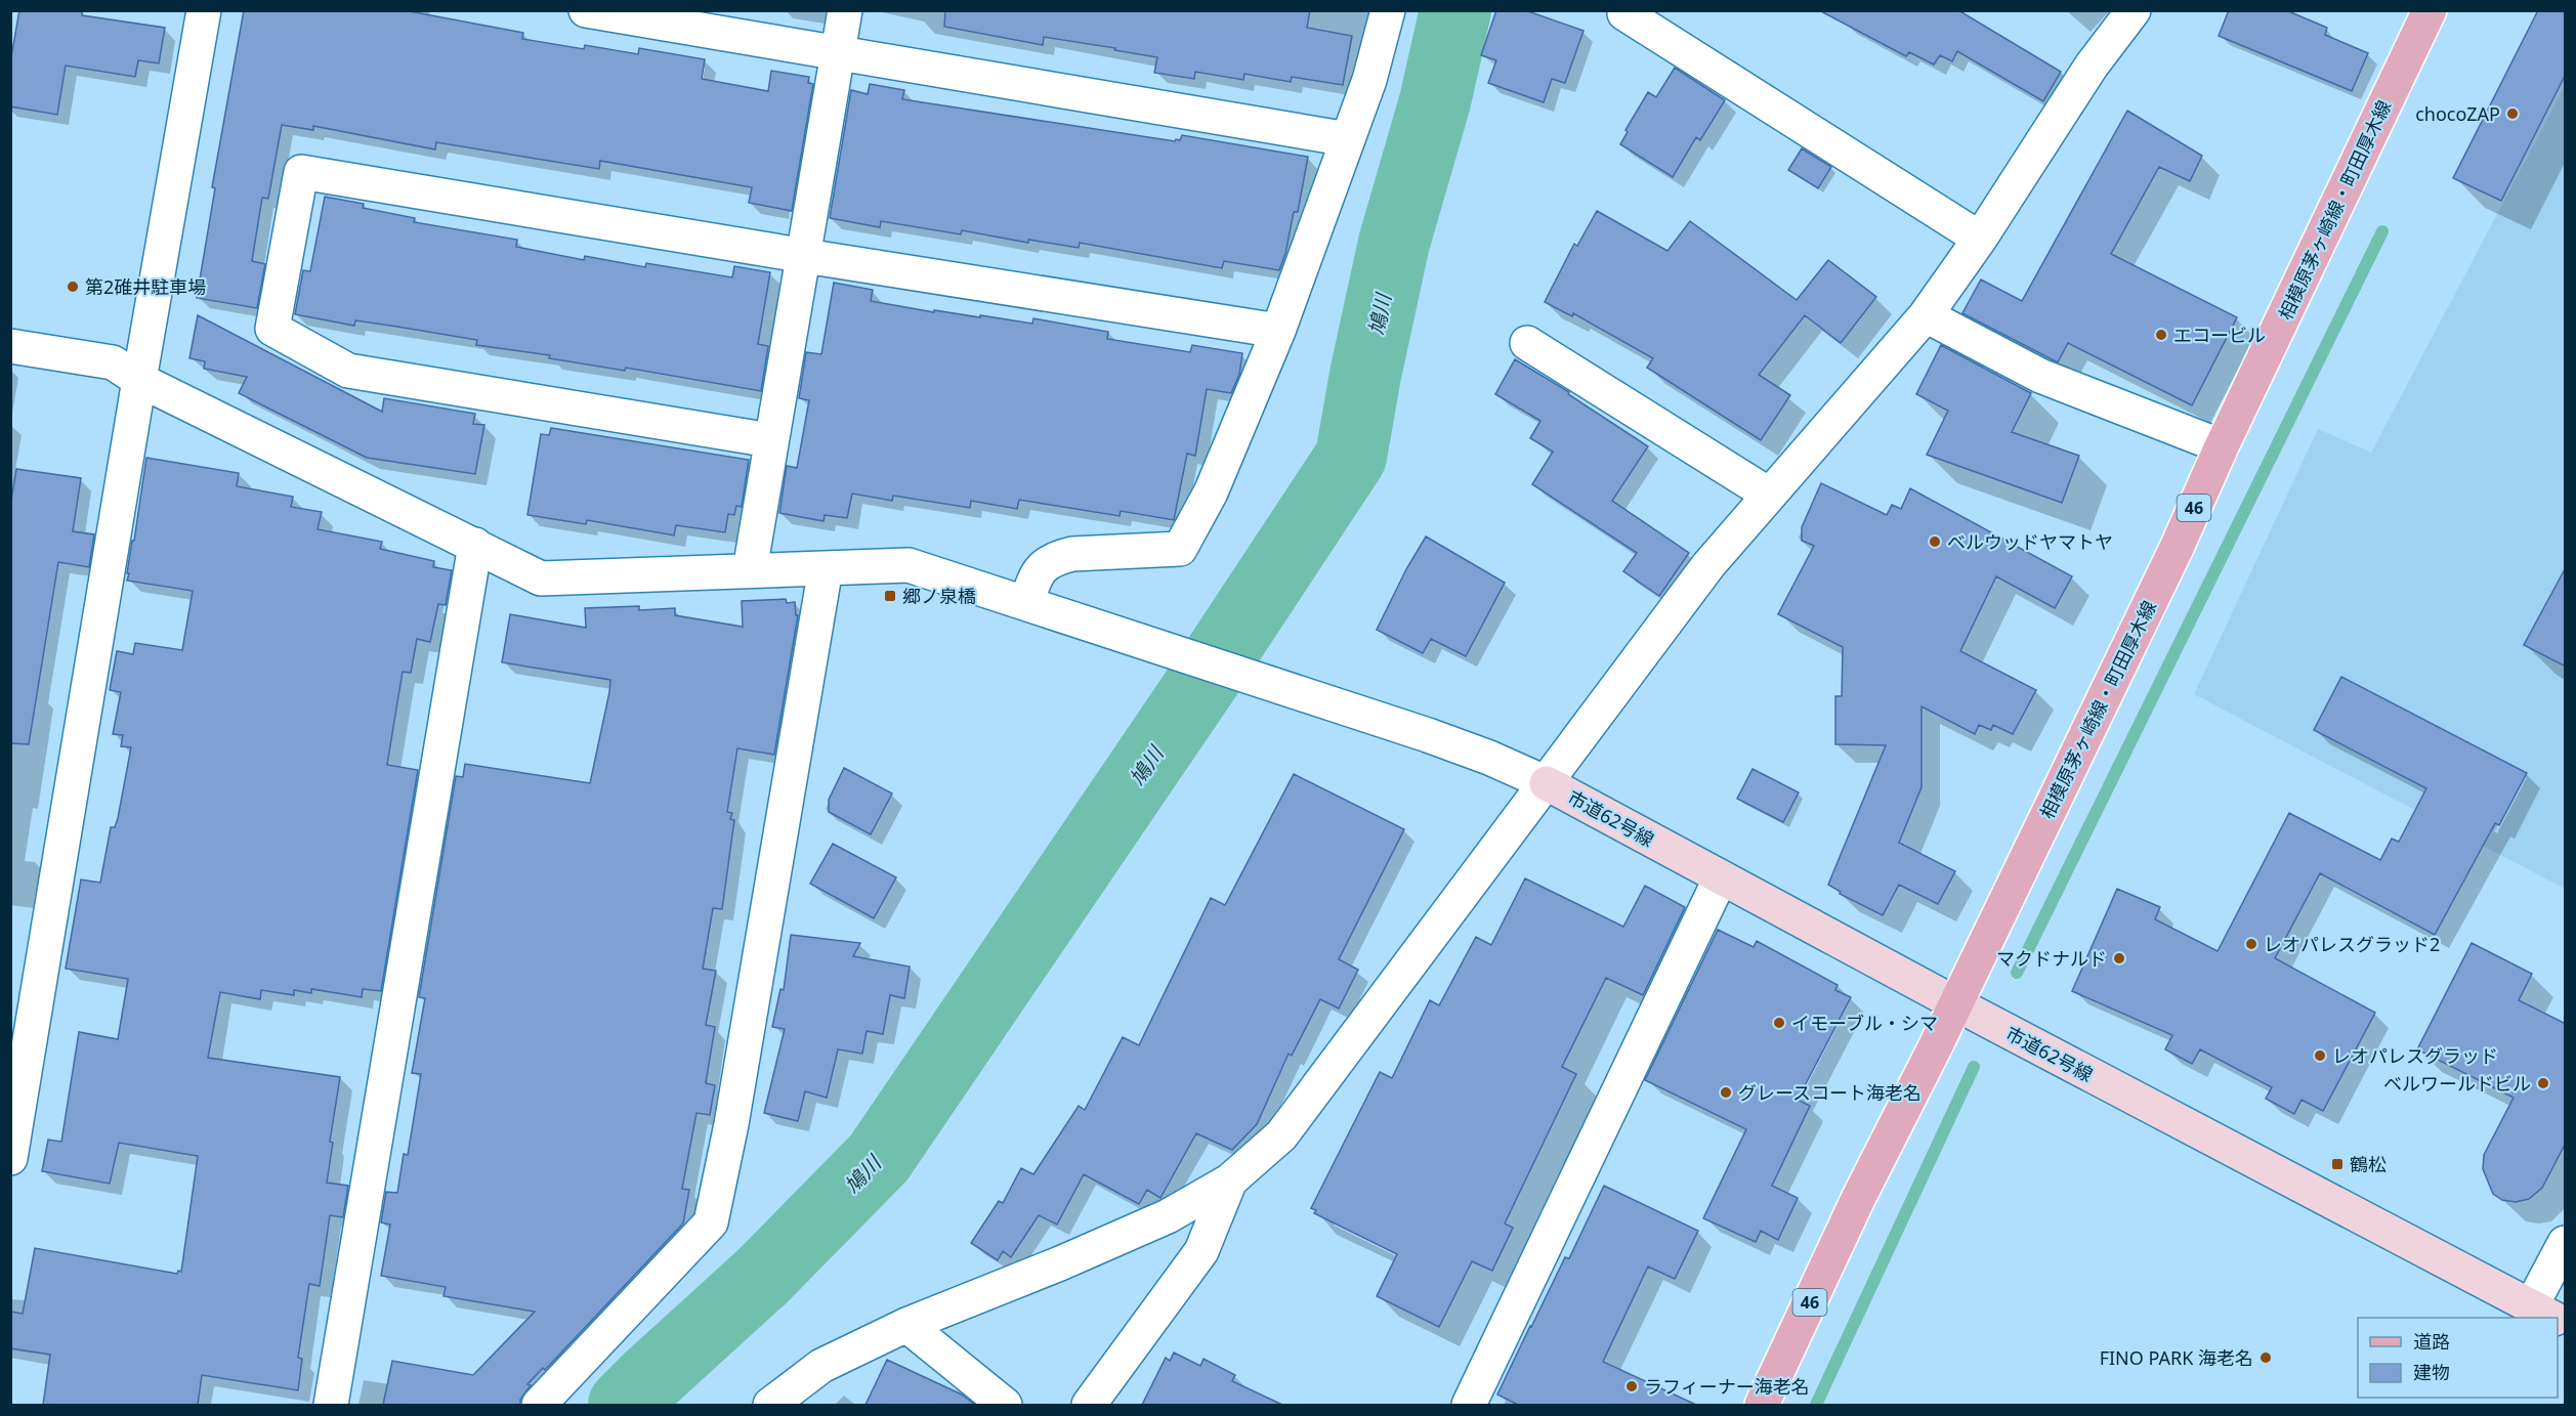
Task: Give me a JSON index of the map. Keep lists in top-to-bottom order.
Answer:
{
  "streets": {
    "main road": ["相模原茅ヶ崎線・町田厚木線", "46"],
    "street": ["市道62号線"]
  },
  "crossings": [
    ["相模原茅ヶ崎線・町田厚木線", "市道62号線"]
  ],
  "water": ["鳩川"],
  "places": {
    "other": [
      "chocoZAP",
      "第2碓井駐車場",
      "エコービル",
      "ベルウッドヤマトヤ",
      "レオパレスグラッド2",
      "マクドナルド",
      "イモーブル・シマ",
      "レオパレスグラッド",
      "ベルワールドビル",
      "グレースコート海老名",
      "FINO PARK 海老名",
      "ラフィーナー海老名"
    ],
    "transit": ["郷ノ泉橋", "鶴松"]
  },
  "legend": ["道路", "建物"]
}
